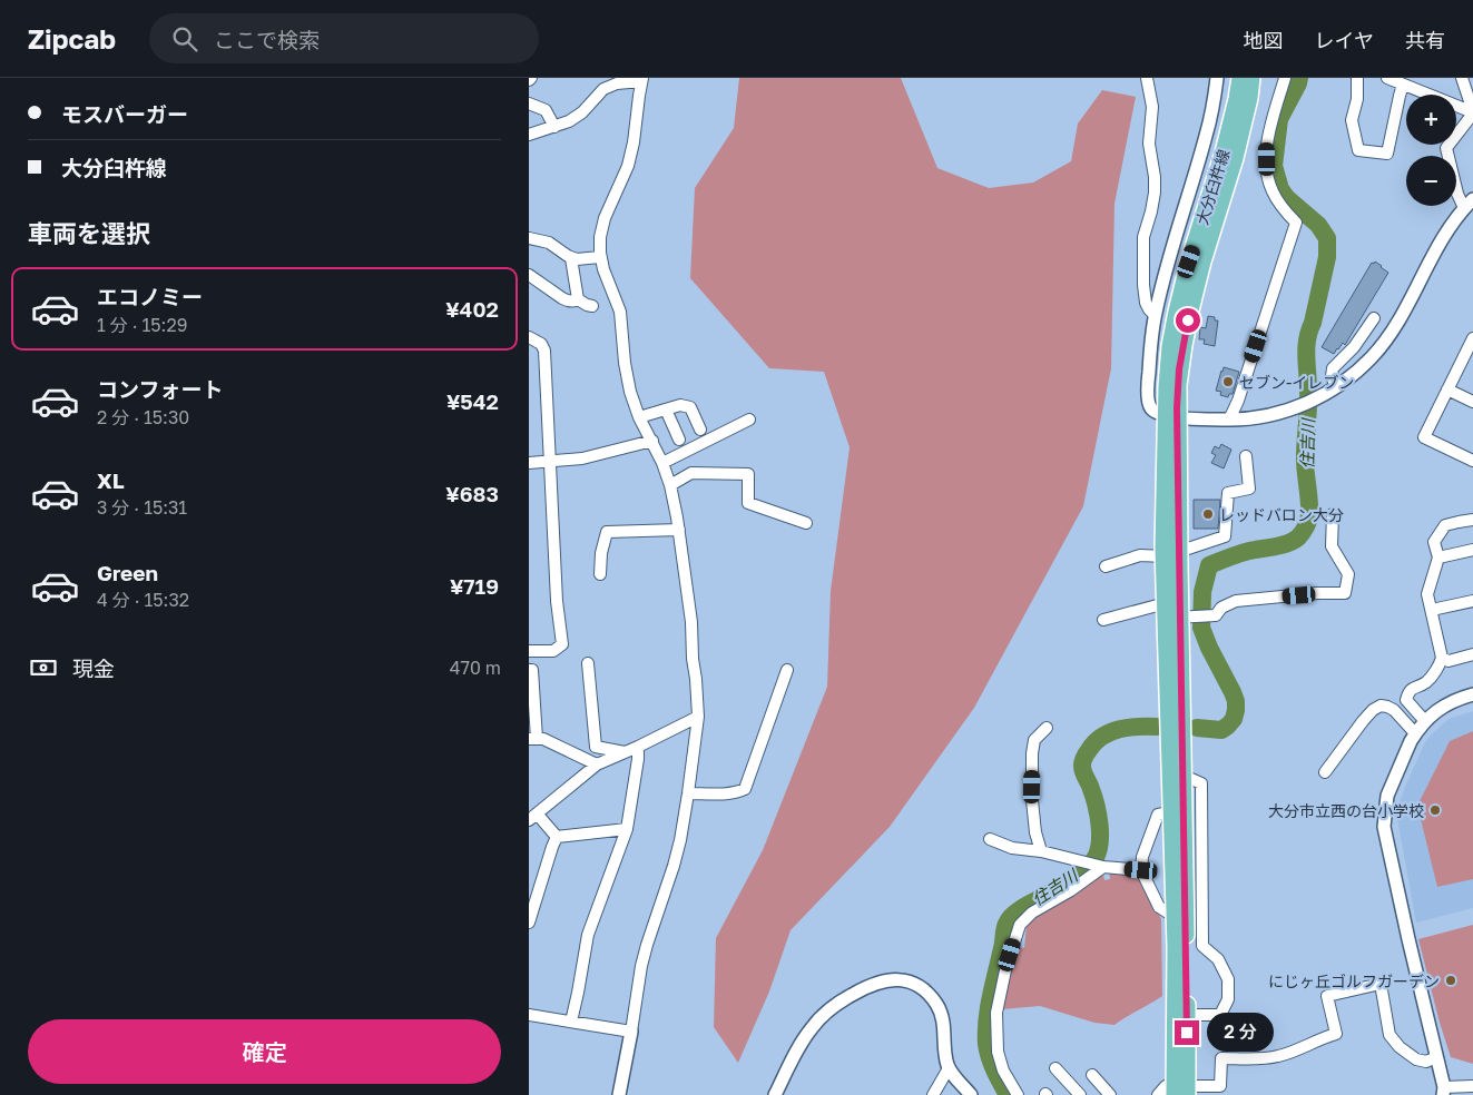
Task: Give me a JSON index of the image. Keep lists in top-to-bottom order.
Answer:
{
  "streets": {
    "main road": ["大分臼杵線"]
  },
  "water": ["住吉川"],
  "places": [
    "セブン-イレブン",
    "レッドバロン大分",
    "大分市立西の台小学校",
    "にじヶ丘ゴルフガーデン"
  ],
  "page": {
    "header": "Zipcab",
    "search": "ここで検索",
    "nav": ["地図", "レイヤ", "共有"],
    "banner": ["モスバーガー", "大分臼杵線"],
    "map_buttons": ["+", "−"],
    "heading": "車両を選択",
    "list": [
      {
        "name": "エコノミー",
        "note": "1 分 · 15:29",
        "value": "¥402"
      },
      {
        "name": "コンフォート",
        "note": "2 分 · 15:30",
        "value": "¥542"
      },
      {
        "name": "XL",
        "note": "3 分 · 15:31",
        "value": "¥683"
      },
      {
        "name": "Green",
        "note": "4 分 · 15:32",
        "value": "¥719"
      }
    ],
    "pay": ["現金", "470 m"],
    "buttons": "確定",
    "bubble": "2 分"
  }
}
